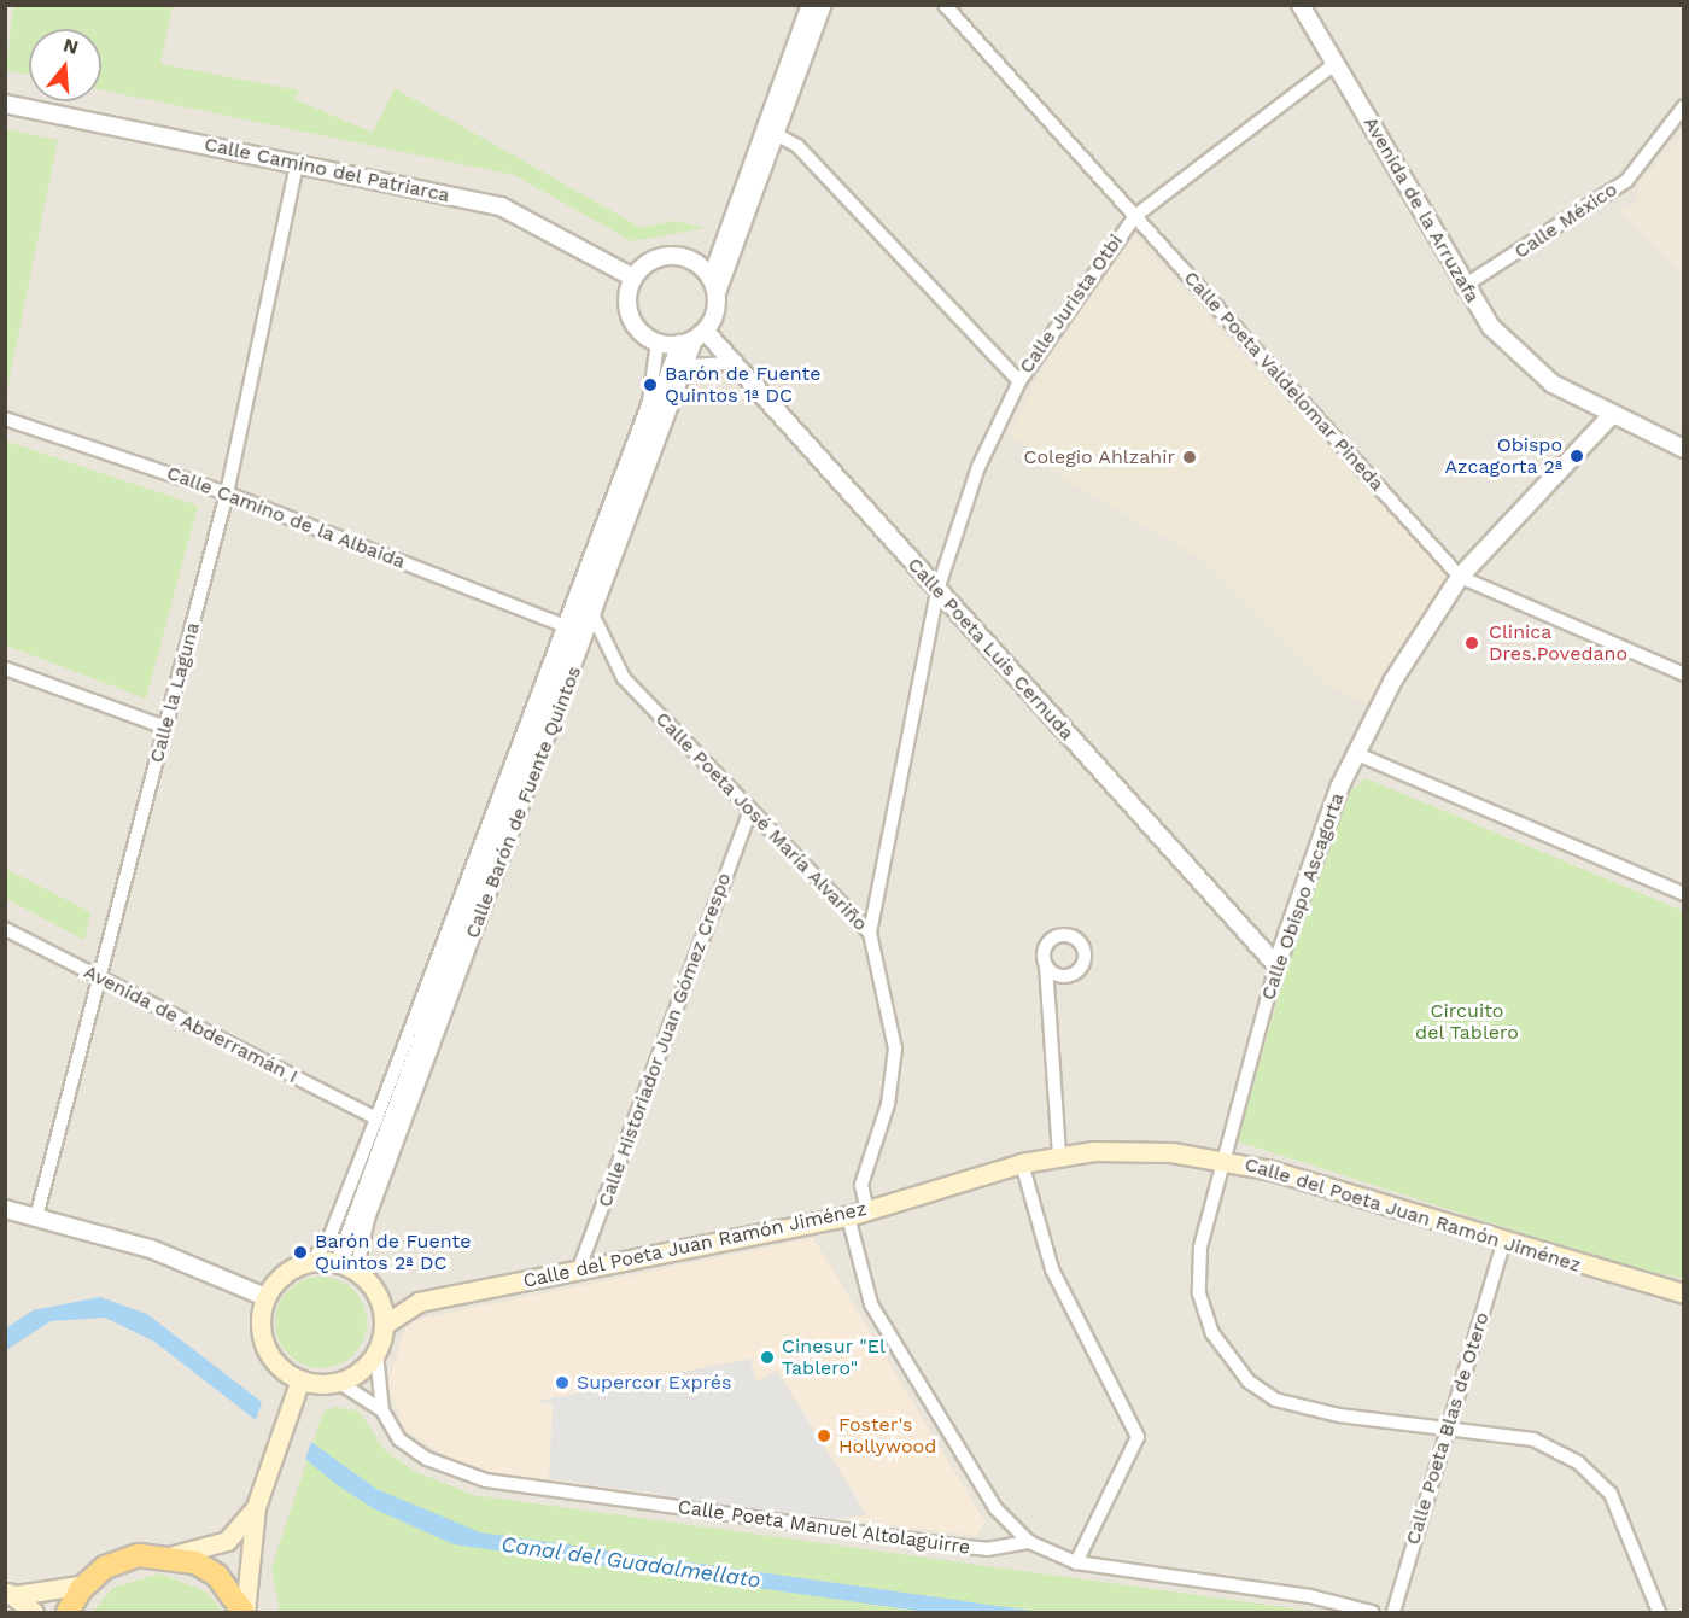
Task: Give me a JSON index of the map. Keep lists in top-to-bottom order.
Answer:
{
  "streets": {
    "main road": ["Calle del Poeta Juan Ramón Jiménez"],
    "street": [
      "Calle Camino del Patriarca",
      "Avenida de la Arruzafa",
      "Calle México",
      "Calle Jurista Otbi",
      "Calle Poeta Valdelomar Pineda",
      "Calle Camino de la Albaida",
      "Calle Poeta Luis Cernuda",
      "Calle la Laguna",
      "Calle Barón de Fuente Quintos",
      "Calle Poeta José María Alvariño",
      "Calle Obispo Ascagorta",
      "Avenida de Abderramán I",
      "Calle Historiador Juan Gómez Crespo",
      "Calle Poeta Blas de Otero",
      "Calle Poeta Manuel Altolaguirre"
    ]
  },
  "crossings": [
    ["Calle Camino del Patriarca", "Calle Poeta Luis Cernuda"],
    ["Calle Camino del Patriarca", "Calle la Laguna"],
    ["Calle Camino del Patriarca", "Calle Barón de Fuente Quintos"],
    ["Avenida de la Arruzafa", "Calle México"],
    ["Avenida de la Arruzafa", "Calle Jurista Otbi"],
    ["Avenida de la Arruzafa", "Calle Obispo Ascagorta"],
    ["Calle Jurista Otbi", "Calle Poeta Valdelomar Pineda"],
    ["Calle Jurista Otbi", "Calle Poeta Luis Cernuda"],
    ["Calle Jurista Otbi", "Calle Poeta José María Alvariño"],
    ["Calle Poeta Valdelomar Pineda", "Calle Obispo Ascagorta"],
    ["Calle Camino de la Albaida", "Calle la Laguna"],
    ["Calle Camino de la Albaida", "Calle Barón de Fuente Quintos"],
    ["Calle Poeta Luis Cernuda", "Calle Barón de Fuente Quintos"],
    ["Calle Poeta Luis Cernuda", "Calle Obispo Ascagorta"],
    ["Calle la Laguna", "Avenida de Abderramán I"],
    ["Calle Barón de Fuente Quintos", "Calle Poeta José María Alvariño"],
    ["Calle Barón de Fuente Quintos", "Avenida de Abderramán I"],
    ["Calle Barón de Fuente Quintos", "Calle del Poeta Juan Ramón Jiménez"],
    ["Calle Barón de Fuente Quintos", "Calle Poeta Manuel Altolaguirre"],
    ["Calle Poeta José María Alvariño", "Calle Historiador Juan Gómez Crespo"],
    ["Calle Poeta José María Alvariño", "Calle del Poeta Juan Ramón Jiménez"],
    ["Calle Obispo Ascagorta", "Calle del Poeta Juan Ramón Jiménez"],
    ["Calle Obispo Ascagorta", "Calle Poeta Blas de Otero"],
    ["Calle Historiador Juan Gómez Crespo", "Calle del Poeta Juan Ramón Jiménez"],
    ["Calle del Poeta Juan Ramón Jiménez", "Calle Poeta Blas de Otero"],
    ["Calle del Poeta Juan Ramón Jiménez", "Calle Poeta Manuel Altolaguirre"]
  ],
  "water": ["Canal del Guadalmellato"],
  "parks": ["Circuito del Tablero"],
  "places": [
    "Barón de Fuente Quintos 1ª DC",
    "Obispo Azcagorta 2ª",
    "Colegio Ahlzahir",
    "Clinica Dres.Povedano",
    "Barón de Fuente Quintos 2ª DC",
    "Cinesur \"El Tablero\"",
    "Supercor Exprés",
    "Foster's Hollywood"
  ],
  "north": "top"
}
